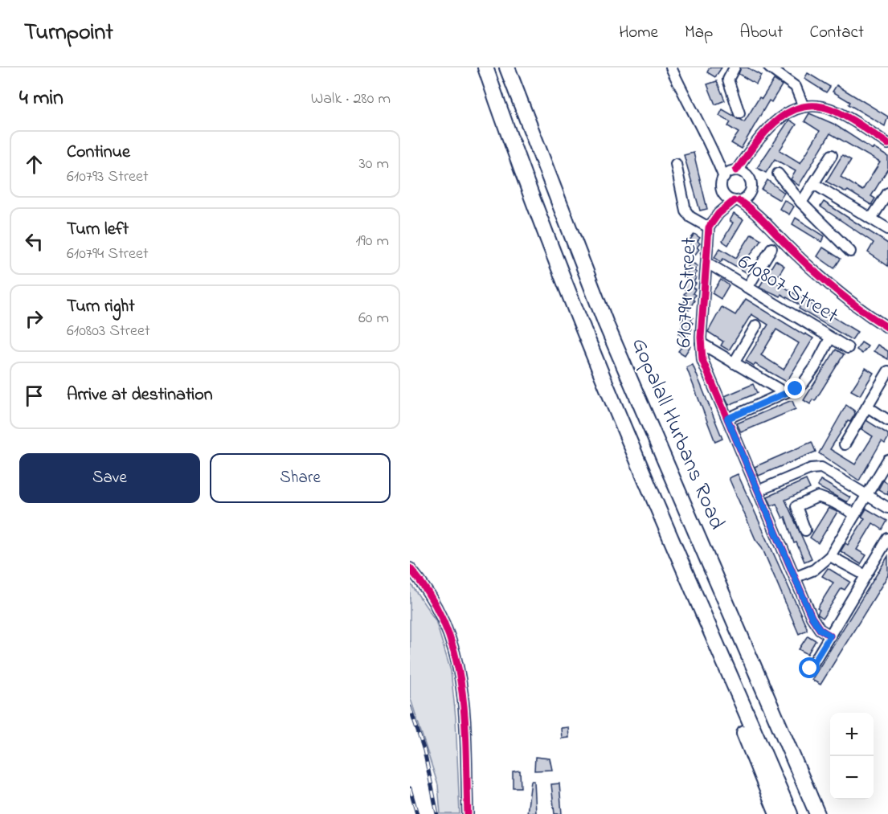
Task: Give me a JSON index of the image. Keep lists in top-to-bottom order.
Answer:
{
  "streets": {
    "highway": ["Gopalall Hurbans Road"],
    "street": ["610807 Street", "610794 Street"]
  },
  "crossings": [
    ["610807 Street", "610794 Street"]
  ],
  "page": {
    "header": "Turnpoint",
    "nav": [
      "Home",
      "Map",
      "About",
      "Contact"
    ],
    "heading": ["4 min", "Walk · 280 m"],
    "list": [
      ["Continue", "610793 Street", "30 m"],
      ["Turn left", "610794 Street", "190 m"],
      ["Turn right", "610803 Street", "60 m"],
      "Arrive at destination"
    ],
    "buttons": ["Save", "Share"],
    "map_buttons": ["+", "−"]
  }
}
